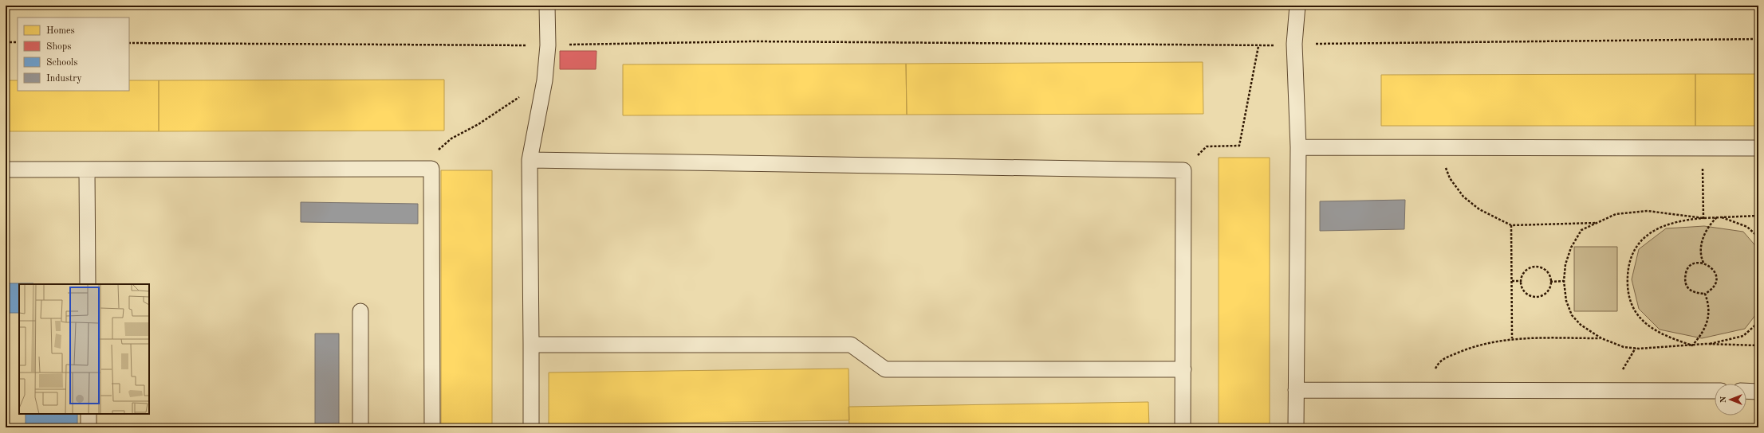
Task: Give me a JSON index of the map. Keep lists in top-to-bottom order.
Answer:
{
  "legend": [
    "Homes",
    "Shops",
    "Schools",
    "Industry"
  ],
  "north": "left"
}
